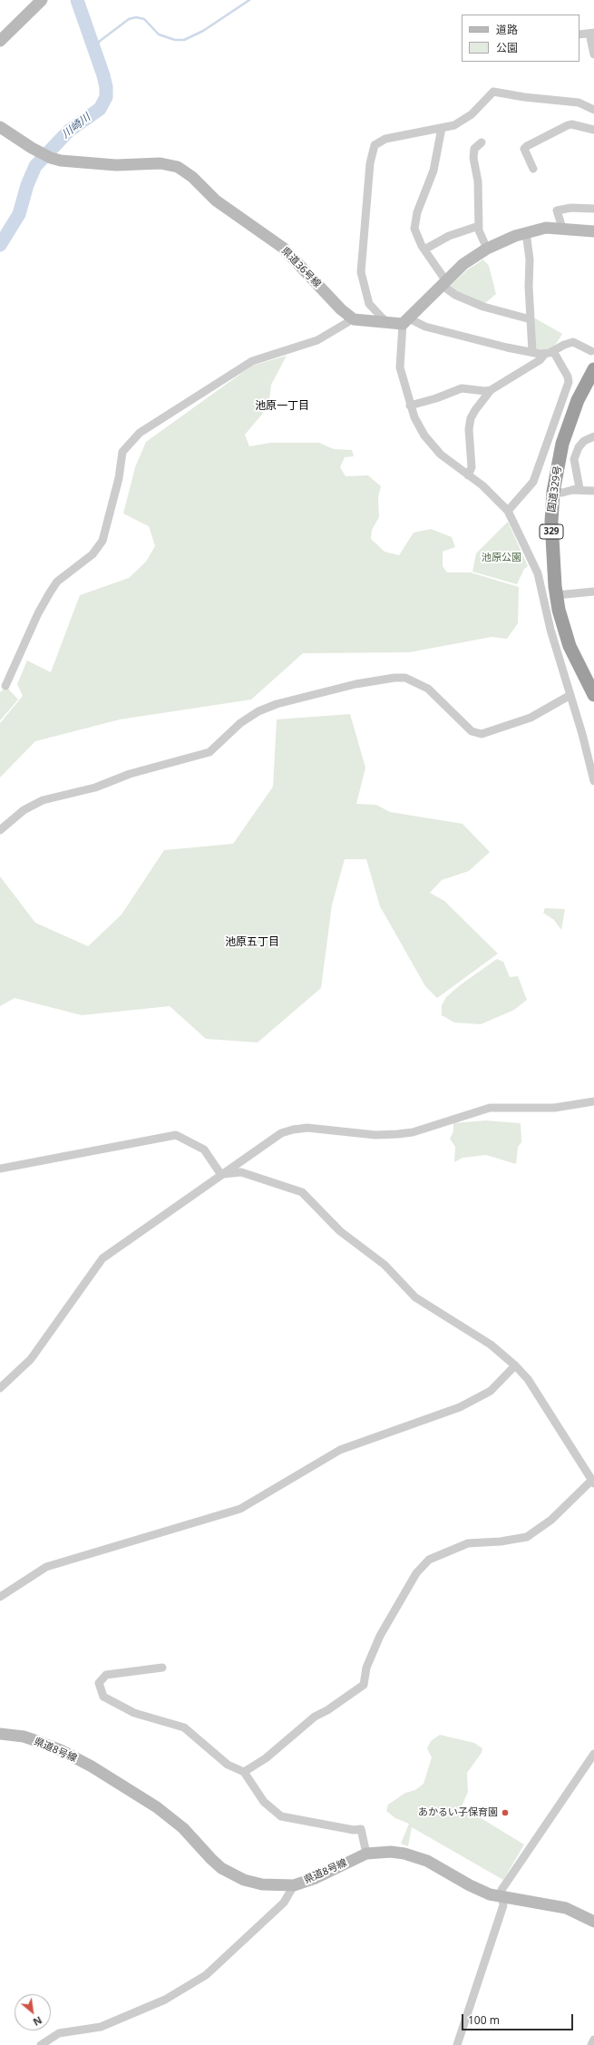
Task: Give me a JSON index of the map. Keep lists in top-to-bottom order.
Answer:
{
  "streets": {
    "highway": ["国道329号", "329"],
    "main road": ["県道36号線", "県道8号線"]
  },
  "districts": ["池原一丁目", "池原五丁目"],
  "water": ["川崎川"],
  "parks": ["池原公園"],
  "places": ["あかるい子保育園"],
  "legend": ["道路", "公園"],
  "scale_bar": "100 m",
  "north": "bottom right"
}
